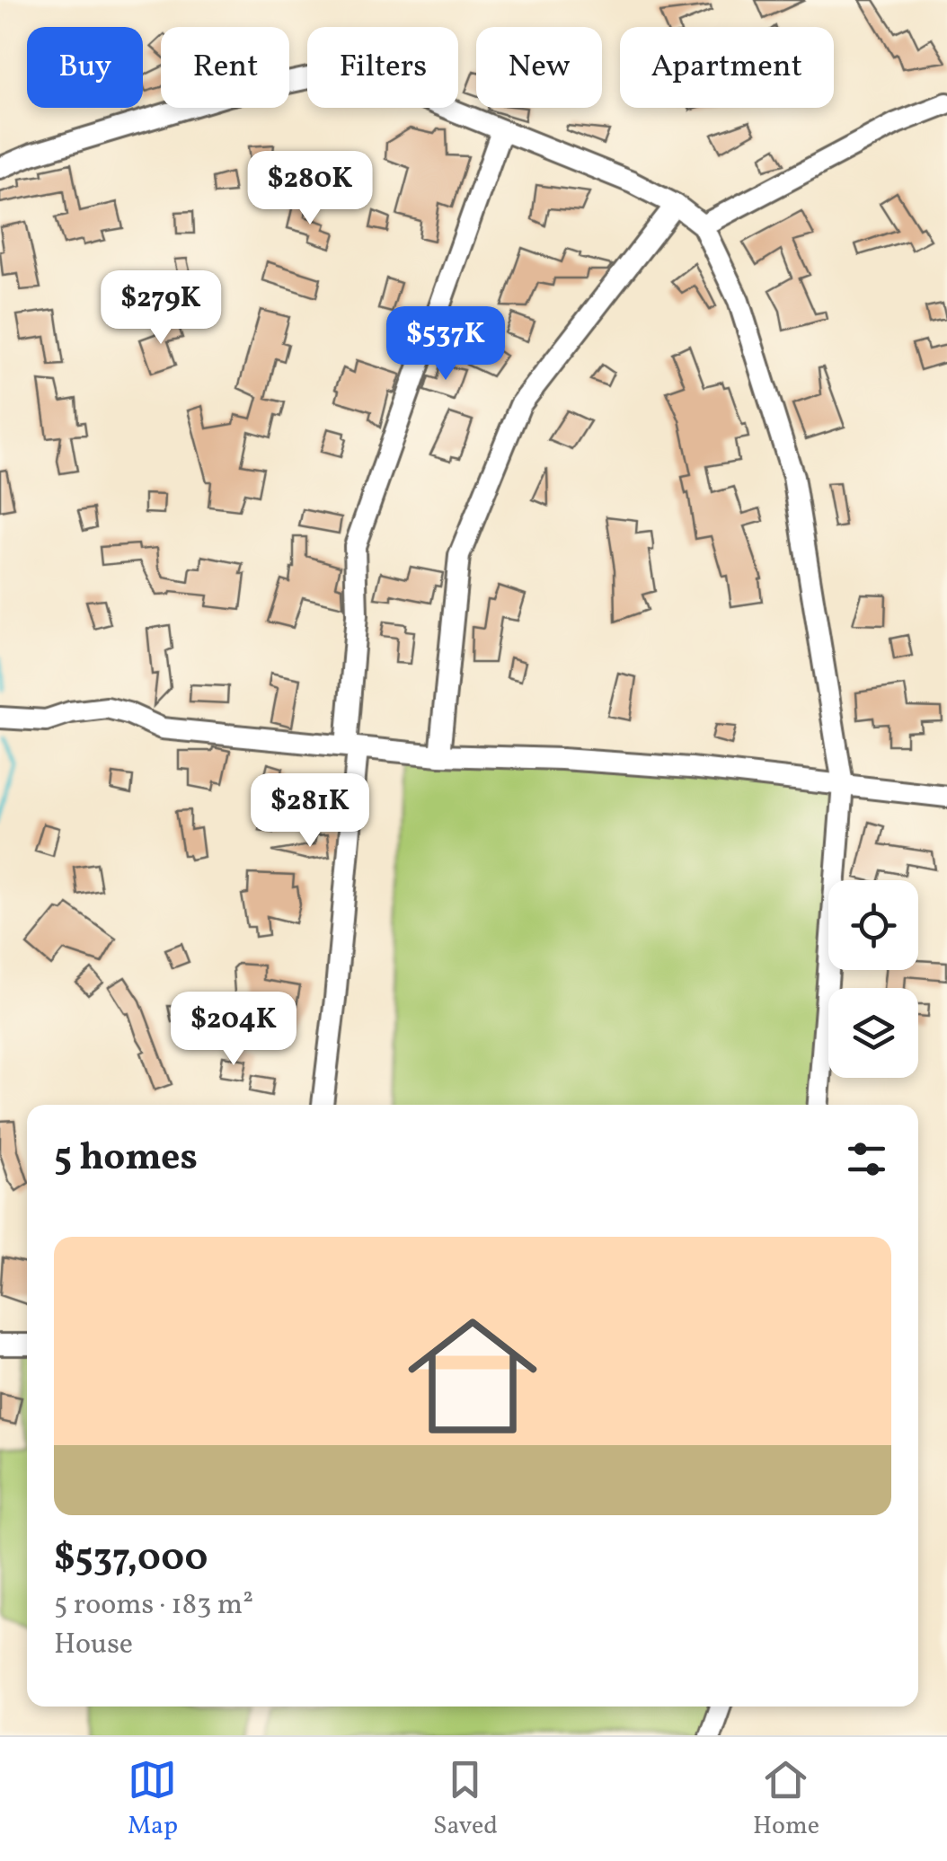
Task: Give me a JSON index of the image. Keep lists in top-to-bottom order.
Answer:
{
  "page": {
    "chip": [
      "Buy",
      "Rent",
      "Filters",
      "New",
      "Apartment"
    ],
    "price": [
      "$280K",
      "$279K",
      "$537K",
      "$281K",
      "$204K"
    ],
    "heading": "5 homes",
    "list": [
      {
        "name": "$537,000",
        "note": "5 rooms · 183 m² · House"
      }
    ],
    "tabs": ["Map", "Saved", "Home"]
  }
}
